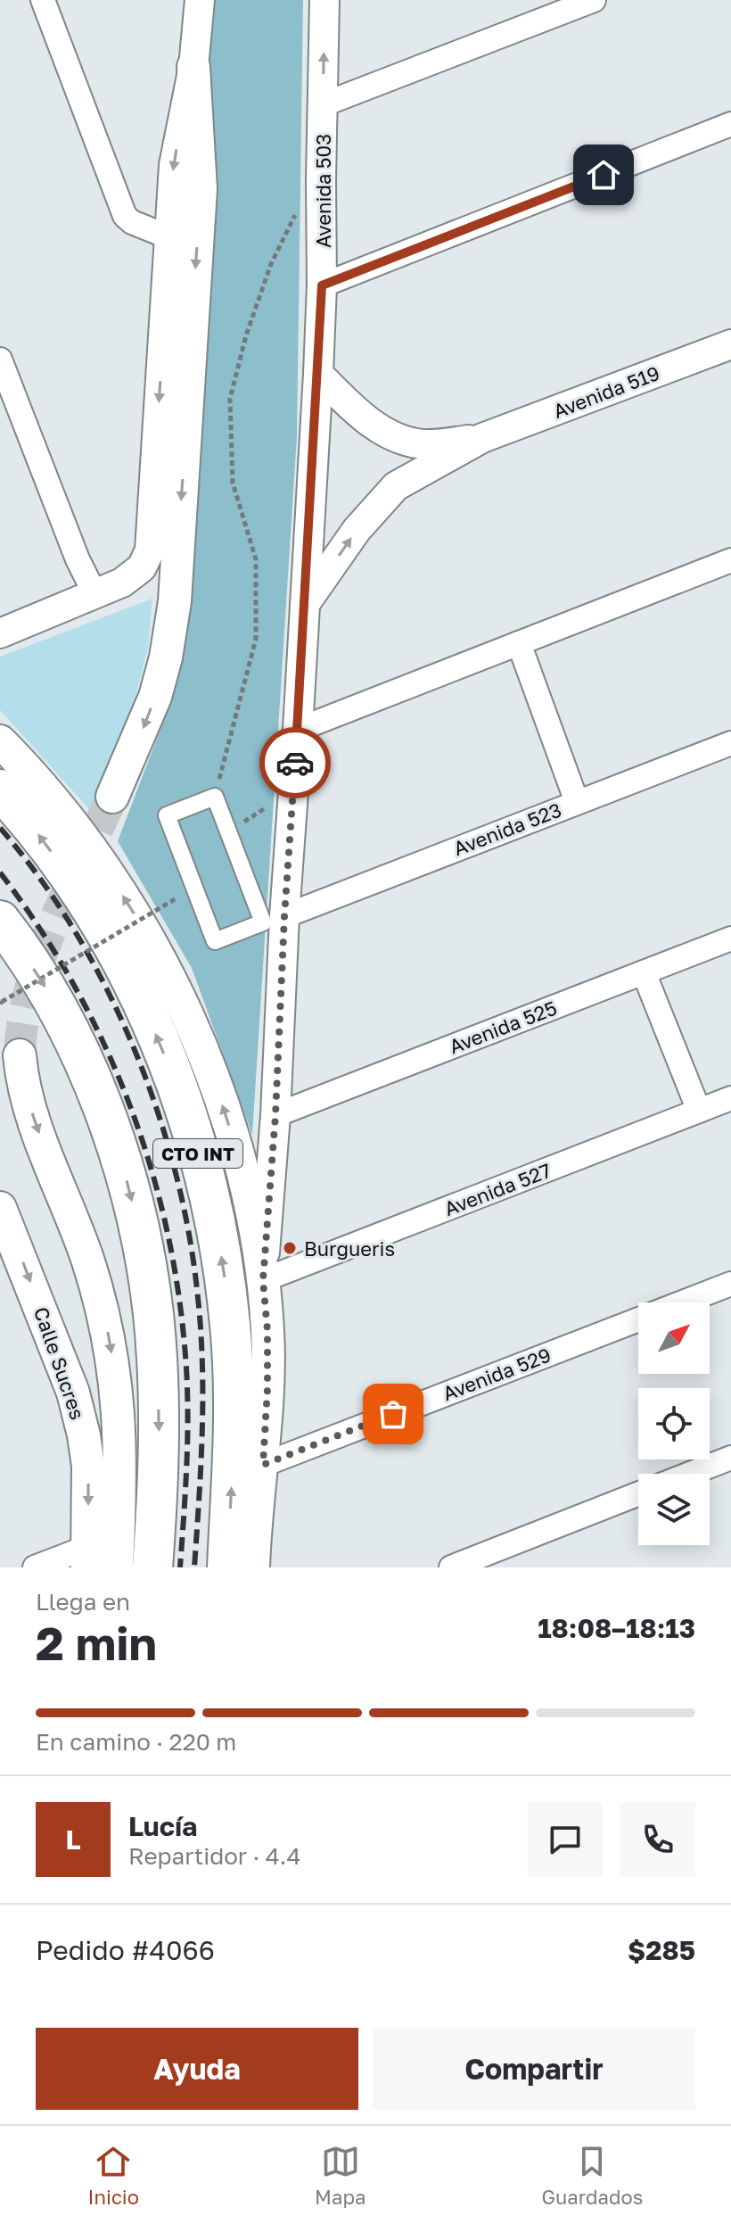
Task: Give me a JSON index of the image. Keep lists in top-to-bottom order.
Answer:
{
  "streets": {
    "highway": ["CTO INT"],
    "main road": ["Calle Sucres"],
    "street": [
      "Avenida 503",
      "Avenida 519",
      "Avenida 523",
      "Avenida 525",
      "Avenida 527",
      "Avenida 529"
    ]
  },
  "crossings": [
    ["Avenida 503", "Avenida 519"],
    ["Avenida 503", "Avenida 523"],
    ["Avenida 503", "Avenida 525"],
    ["Avenida 503", "CTO INT"],
    ["Avenida 503", "Avenida 527"],
    ["CTO INT", "Avenida 527"],
    ["CTO INT", "Avenida 529"]
  ],
  "places": ["Burgueris"],
  "north": "top right",
  "page": {
    "heading": ["2 min", "Llega en", "18:08–18:13"],
    "panel": [
      "Lucía",
      "Repartidor · 4.4",
      "Pedido #4066",
      "$285"
    ],
    "bar": "En camino · 220 m",
    "round": "L",
    "buttons": ["Ayuda", "Compartir"],
    "tabs": ["Inicio", "Mapa", "Guardados"]
  }
}
